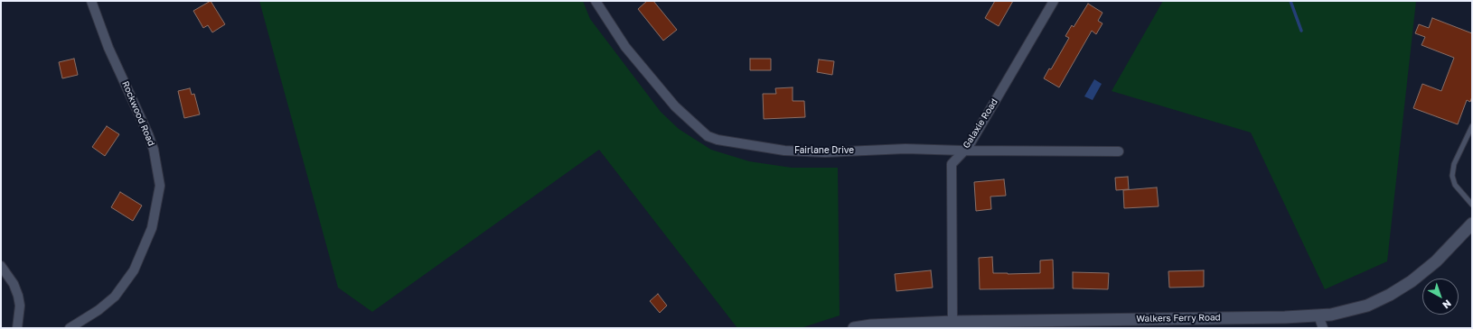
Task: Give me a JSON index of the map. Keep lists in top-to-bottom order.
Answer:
{
  "streets": {
    "street": [
      "Rockwood Road",
      "Galaxie Road",
      "Fairlane Drive",
      "Walkers Ferry Road"
    ]
  },
  "crossings": [
    ["Galaxie Road", "Fairlane Drive"],
    ["Galaxie Road", "Walkers Ferry Road"]
  ],
  "north": "bottom right"
}
